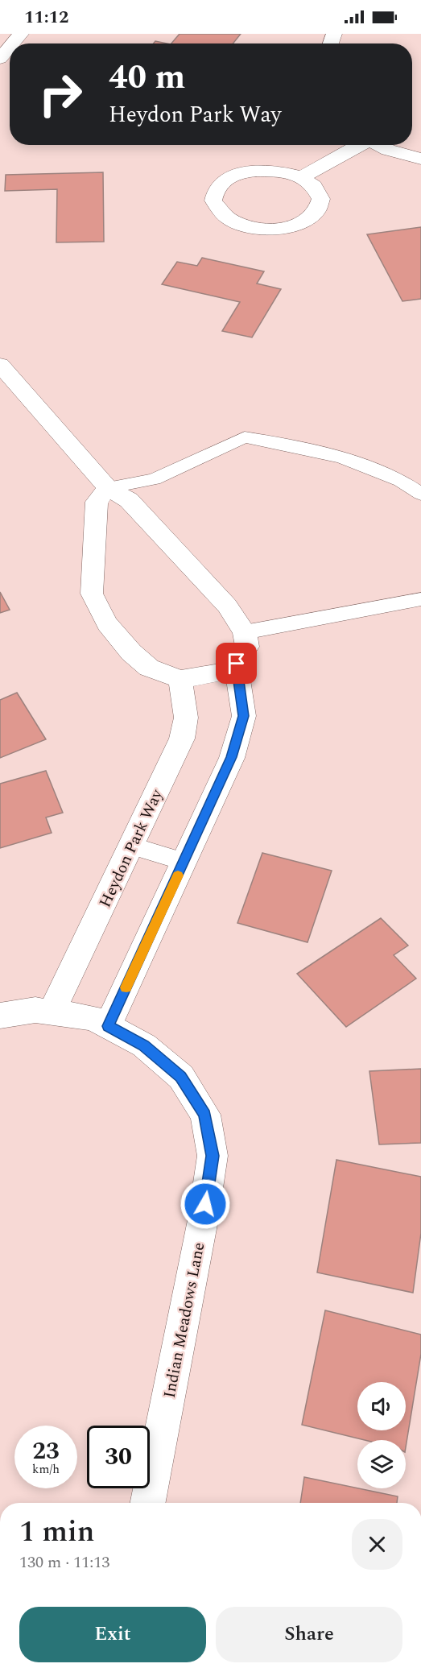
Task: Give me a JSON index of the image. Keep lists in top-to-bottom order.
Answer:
{
  "streets": {
    "street": ["Heydon Park Way", "Indian Meadows Lane"]
  },
  "crossings": [
    ["Heydon Park Way", "Indian Meadows Lane"]
  ],
  "page": {
    "status": "11:12",
    "turn": ["40 m", "Heydon Park Way"],
    "speed": "23 km/h",
    "limit": "30",
    "heading": ["1 min", "130 m · 11:13"],
    "buttons": ["Exit", "Share"]
  }
}
